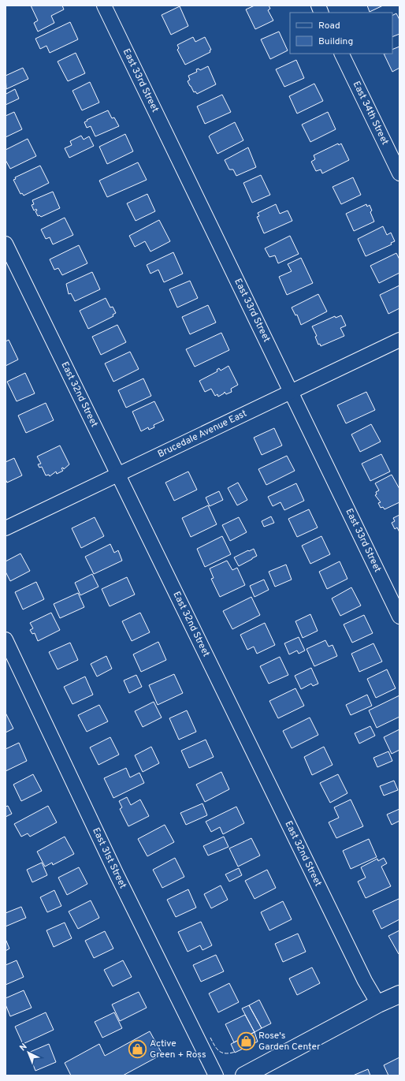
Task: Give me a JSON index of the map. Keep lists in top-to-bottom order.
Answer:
{
  "streets": {
    "street": [
      "East 33rd Street",
      "East 34th Street",
      "East 32nd Street",
      "Brucedale Avenue East",
      "East 31st Street"
    ]
  },
  "crossings": [
    ["East 33rd Street", "Brucedale Avenue East"],
    ["East 32nd Street", "Brucedale Avenue East"]
  ],
  "places": {
    "shop": ["Rose's Garden Center", "Active Green + Ross"]
  },
  "legend": ["Road", "Building"],
  "north": "top left"
}
